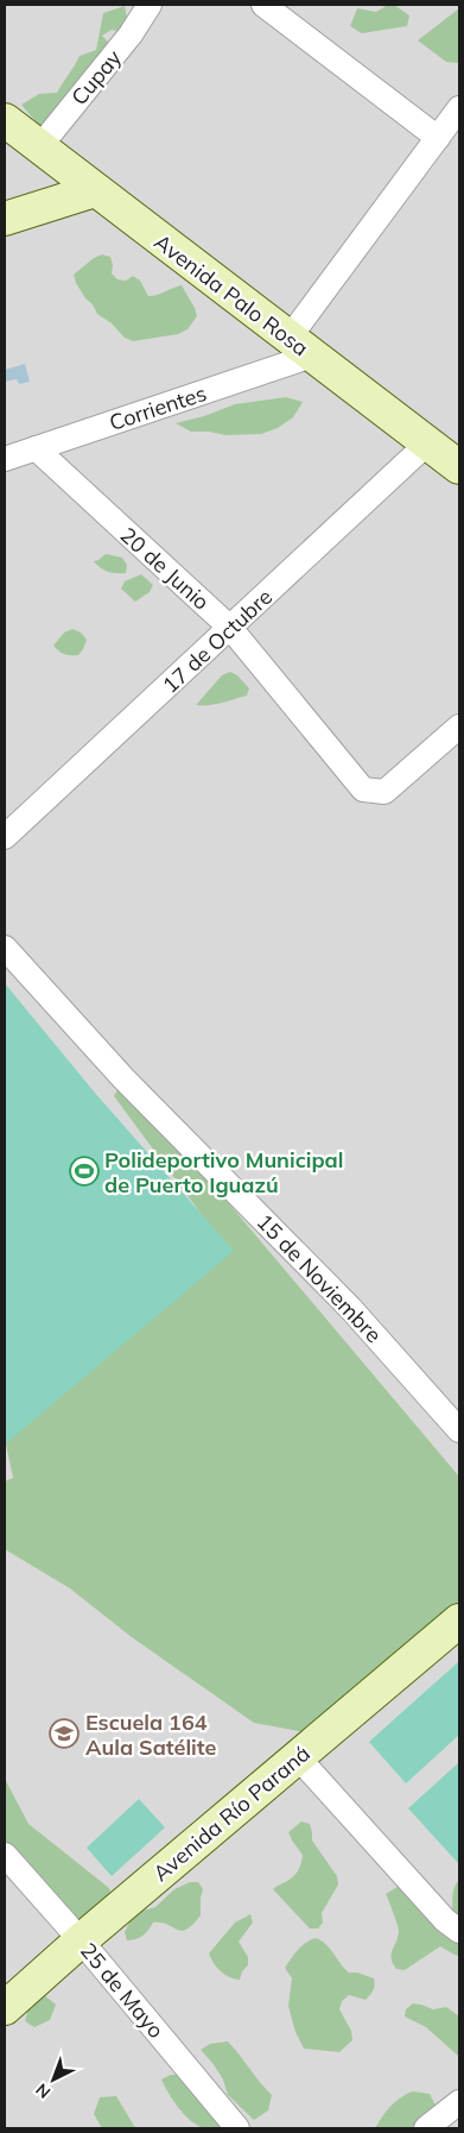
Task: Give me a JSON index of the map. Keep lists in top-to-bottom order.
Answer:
{
  "streets": {
    "main road": ["Avenida Palo Rosa", "Avenida Río Paraná"],
    "street": [
      "Cupay",
      "Corrientes",
      "20 de Junio",
      "17 de Octubre",
      "15 de Noviembre",
      "25 de Mayo"
    ]
  },
  "crossings": [
    ["Cupay", "Avenida Palo Rosa"],
    ["Avenida Palo Rosa", "Corrientes"],
    ["Avenida Palo Rosa", "17 de Octubre"],
    ["Corrientes", "20 de Junio"],
    ["20 de Junio", "17 de Octubre"],
    ["Avenida Río Paraná", "25 de Mayo"]
  ],
  "places": {
    "sports": ["Polideportivo Municipal de Puerto Iguazú"],
    "school or university": ["Escuela 164 Aula Satélite"]
  },
  "north": "bottom left"
}
